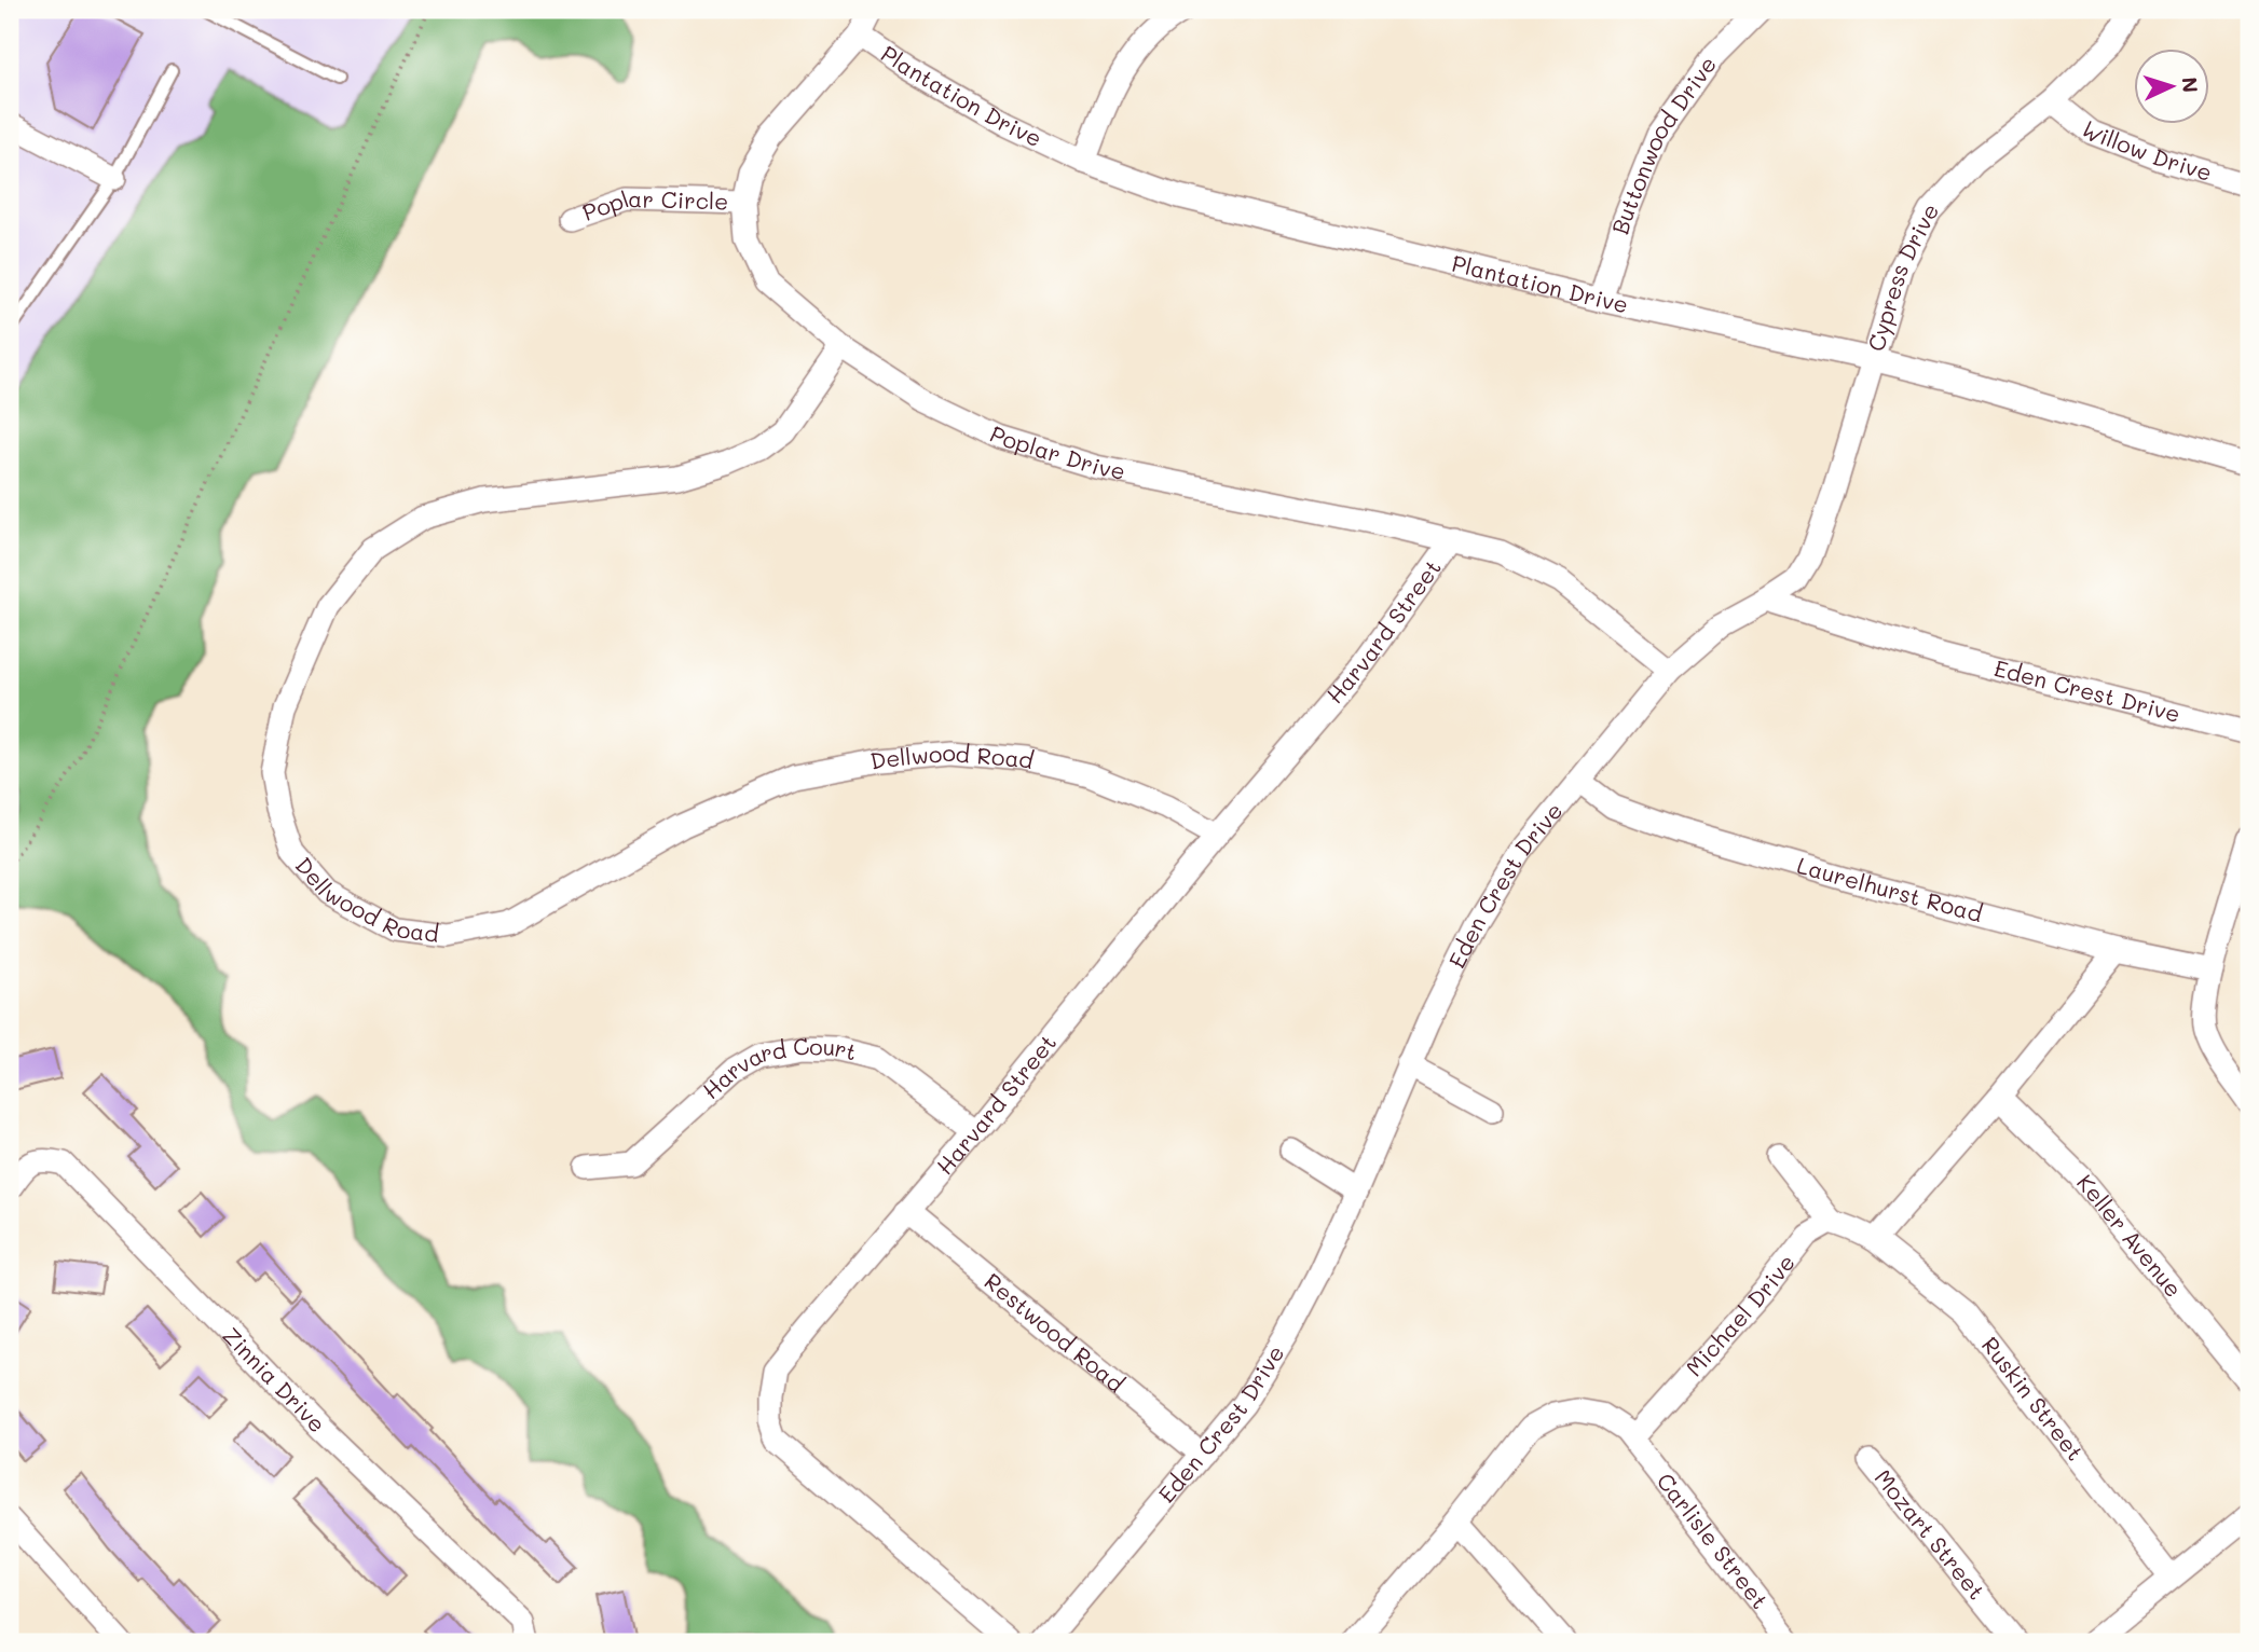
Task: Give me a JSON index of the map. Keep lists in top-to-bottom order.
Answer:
{
  "streets": {
    "street": [
      "Plantation Drive",
      "Buttonwood Drive",
      "Willow Drive",
      "Poplar Circle",
      "Cypress Drive",
      "Poplar Drive",
      "Harvard Street",
      "Eden Crest Drive",
      "Dellwood Road",
      "Laurelhurst Road",
      "Harvard Court",
      "Keller Avenue",
      "Michael Drive",
      "Restwood Road",
      "Zinnia Drive",
      "Ruskin Street",
      "Mozart Street",
      "Carlisle Street"
    ]
  },
  "crossings": [
    ["Plantation Drive", "Buttonwood Drive"],
    ["Plantation Drive", "Cypress Drive"],
    ["Plantation Drive", "Poplar Drive"],
    ["Willow Drive", "Cypress Drive"],
    ["Poplar Circle", "Poplar Drive"],
    ["Cypress Drive", "Eden Crest Drive"],
    ["Poplar Drive", "Harvard Street"],
    ["Poplar Drive", "Eden Crest Drive"],
    ["Poplar Drive", "Dellwood Road"],
    ["Harvard Street", "Dellwood Road"],
    ["Harvard Street", "Harvard Court"],
    ["Harvard Street", "Restwood Road"],
    ["Eden Crest Drive", "Laurelhurst Road"],
    ["Eden Crest Drive", "Restwood Road"],
    ["Michael Drive", "Carlisle Street"]
  ],
  "north": "right"
}
